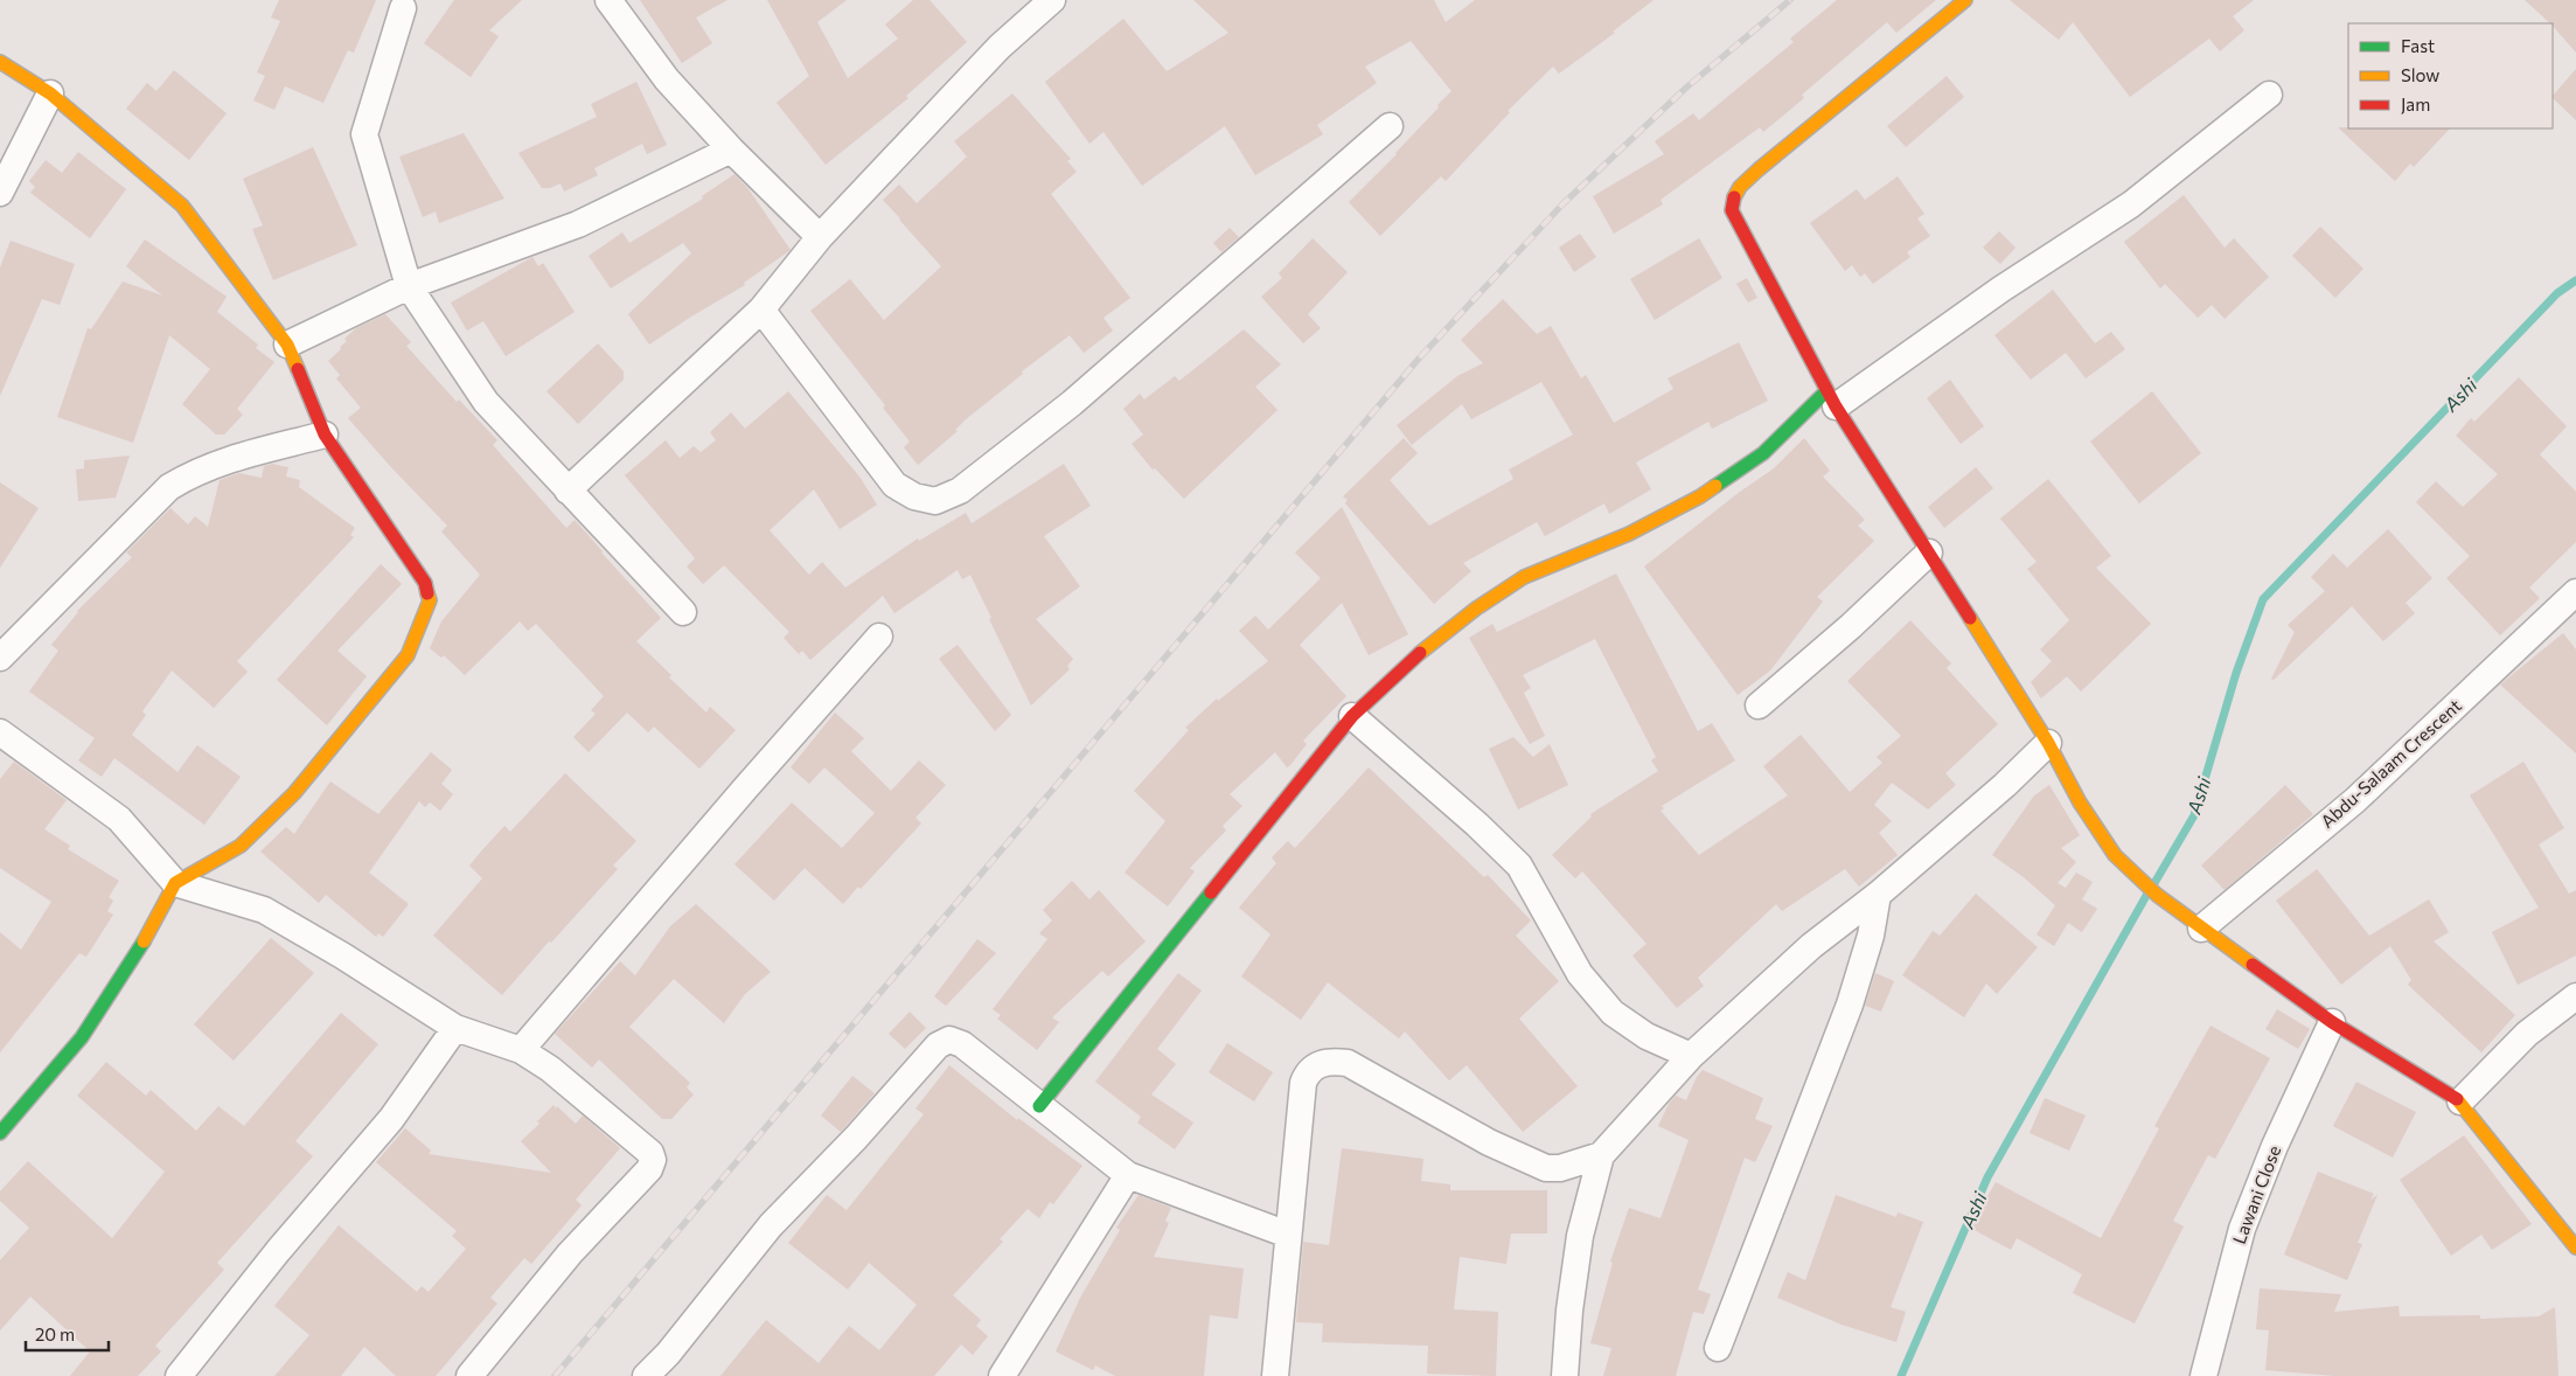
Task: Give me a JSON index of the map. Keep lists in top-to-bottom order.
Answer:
{
  "streets": {
    "street": ["Abdu-Salaam Crescent", "Lawani Close"]
  },
  "water": ["Ashi"],
  "legend": ["Fast", "Slow", "Jam"],
  "scale_bar": "20 m"
}
